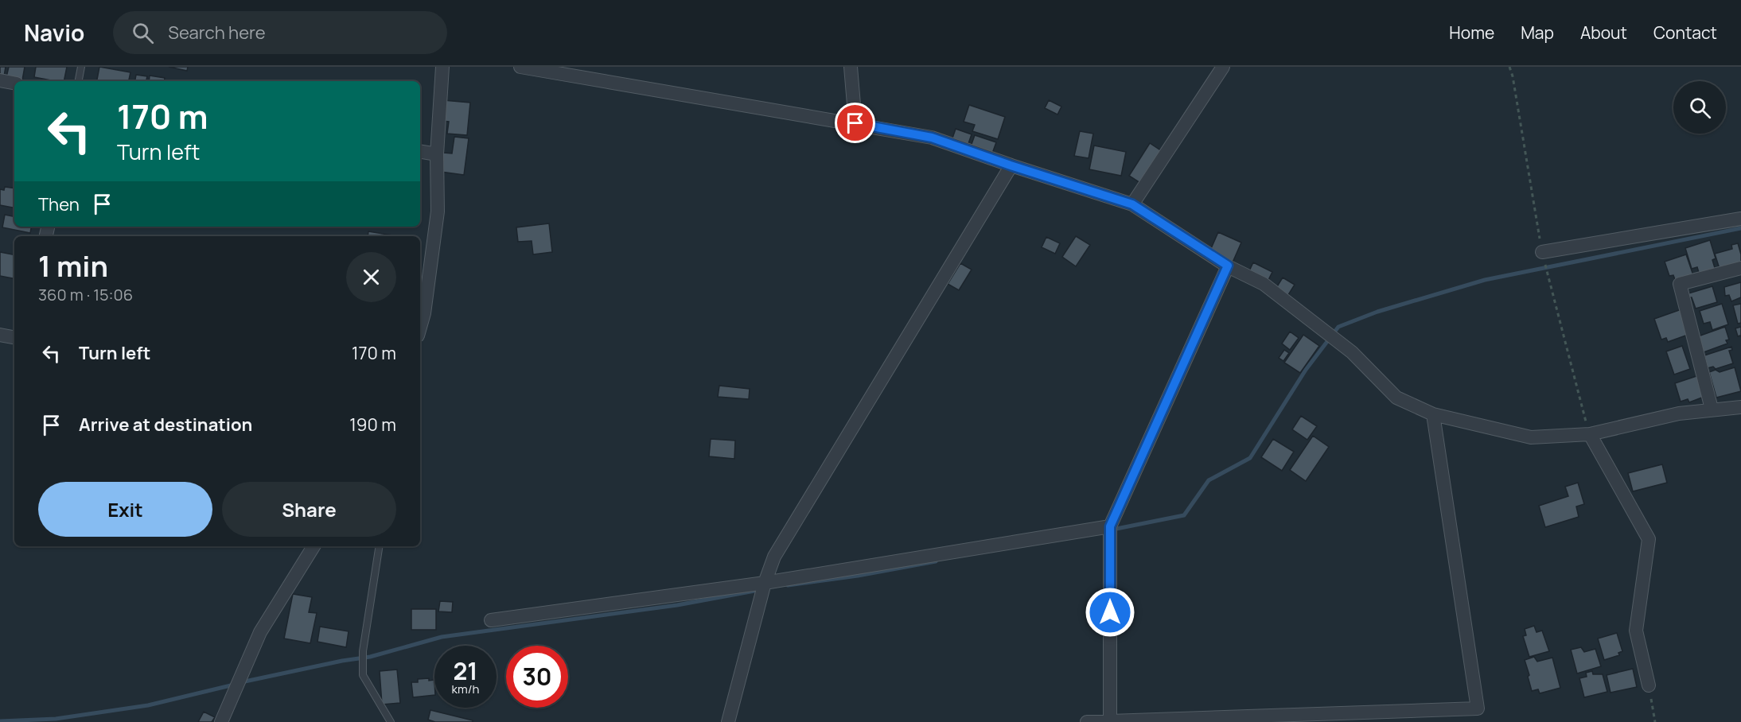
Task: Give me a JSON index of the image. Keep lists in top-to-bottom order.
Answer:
{
  "page": {
    "header": "Navio",
    "search": "Search here",
    "nav": [
      "Home",
      "Map",
      "About",
      "Contact"
    ],
    "turn": ["170 m", "Turn left"],
    "then": "Then",
    "heading": ["1 min", "360 m · 15:06"],
    "list": [
      {
        "name": "Turn left",
        "value": "170 m"
      },
      {
        "name": "Arrive at destination",
        "value": "190 m"
      }
    ],
    "buttons": ["Exit", "Share"],
    "speed": "21 km/h",
    "limit": "30"
  }
}
